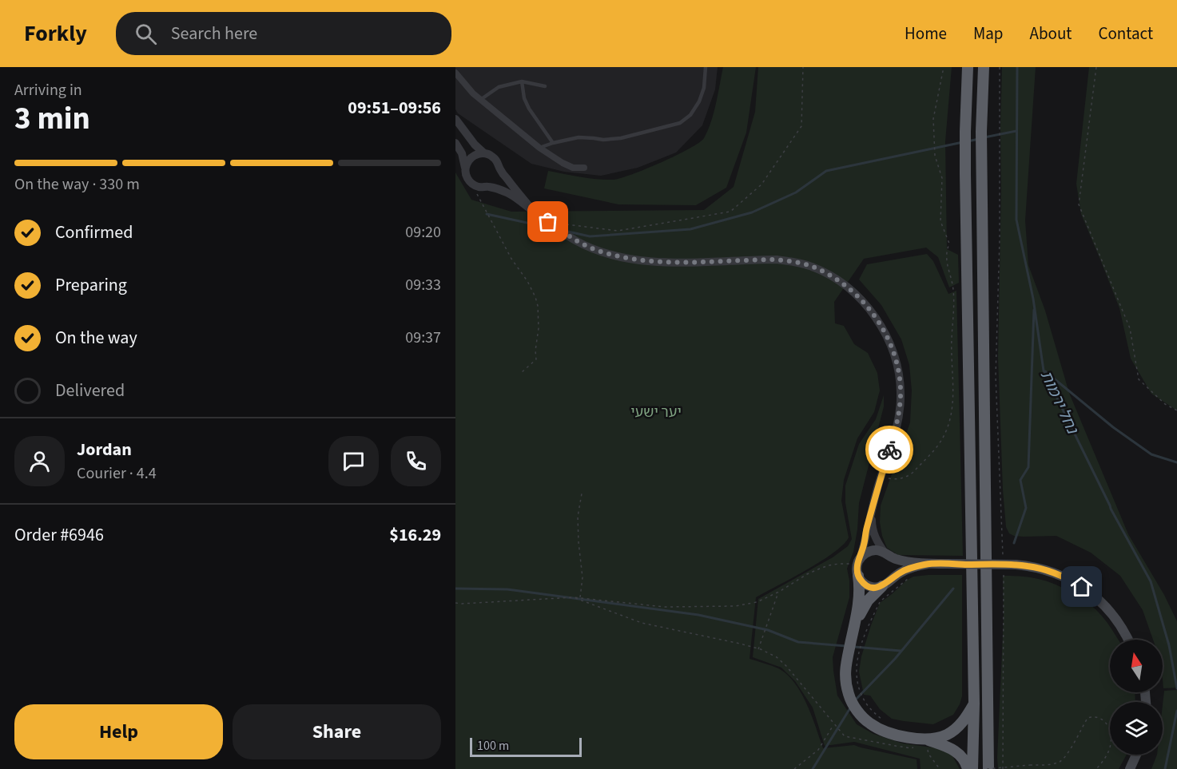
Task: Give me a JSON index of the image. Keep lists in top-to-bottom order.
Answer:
{
  "water": ["נחל ירמות"],
  "parks": ["יער ישעי"],
  "scale_bar": "100 m",
  "north": "top",
  "page": {
    "header": "Forkly",
    "search": "Search here",
    "nav": [
      "Home",
      "Map",
      "About",
      "Contact"
    ],
    "heading": ["3 min", "Arriving in", "09:51–09:56"],
    "panel": [
      "Jordan",
      "Courier · 4.4",
      "Order #6946",
      "$16.29"
    ],
    "bar": "On the way · 330 m",
    "list": [
      ["Confirmed", "09:20"],
      ["Preparing", "09:33"],
      ["On the way", "09:37"],
      "Delivered"
    ],
    "buttons": ["Help", "Share"],
    "scale": "100 m"
  }
}
